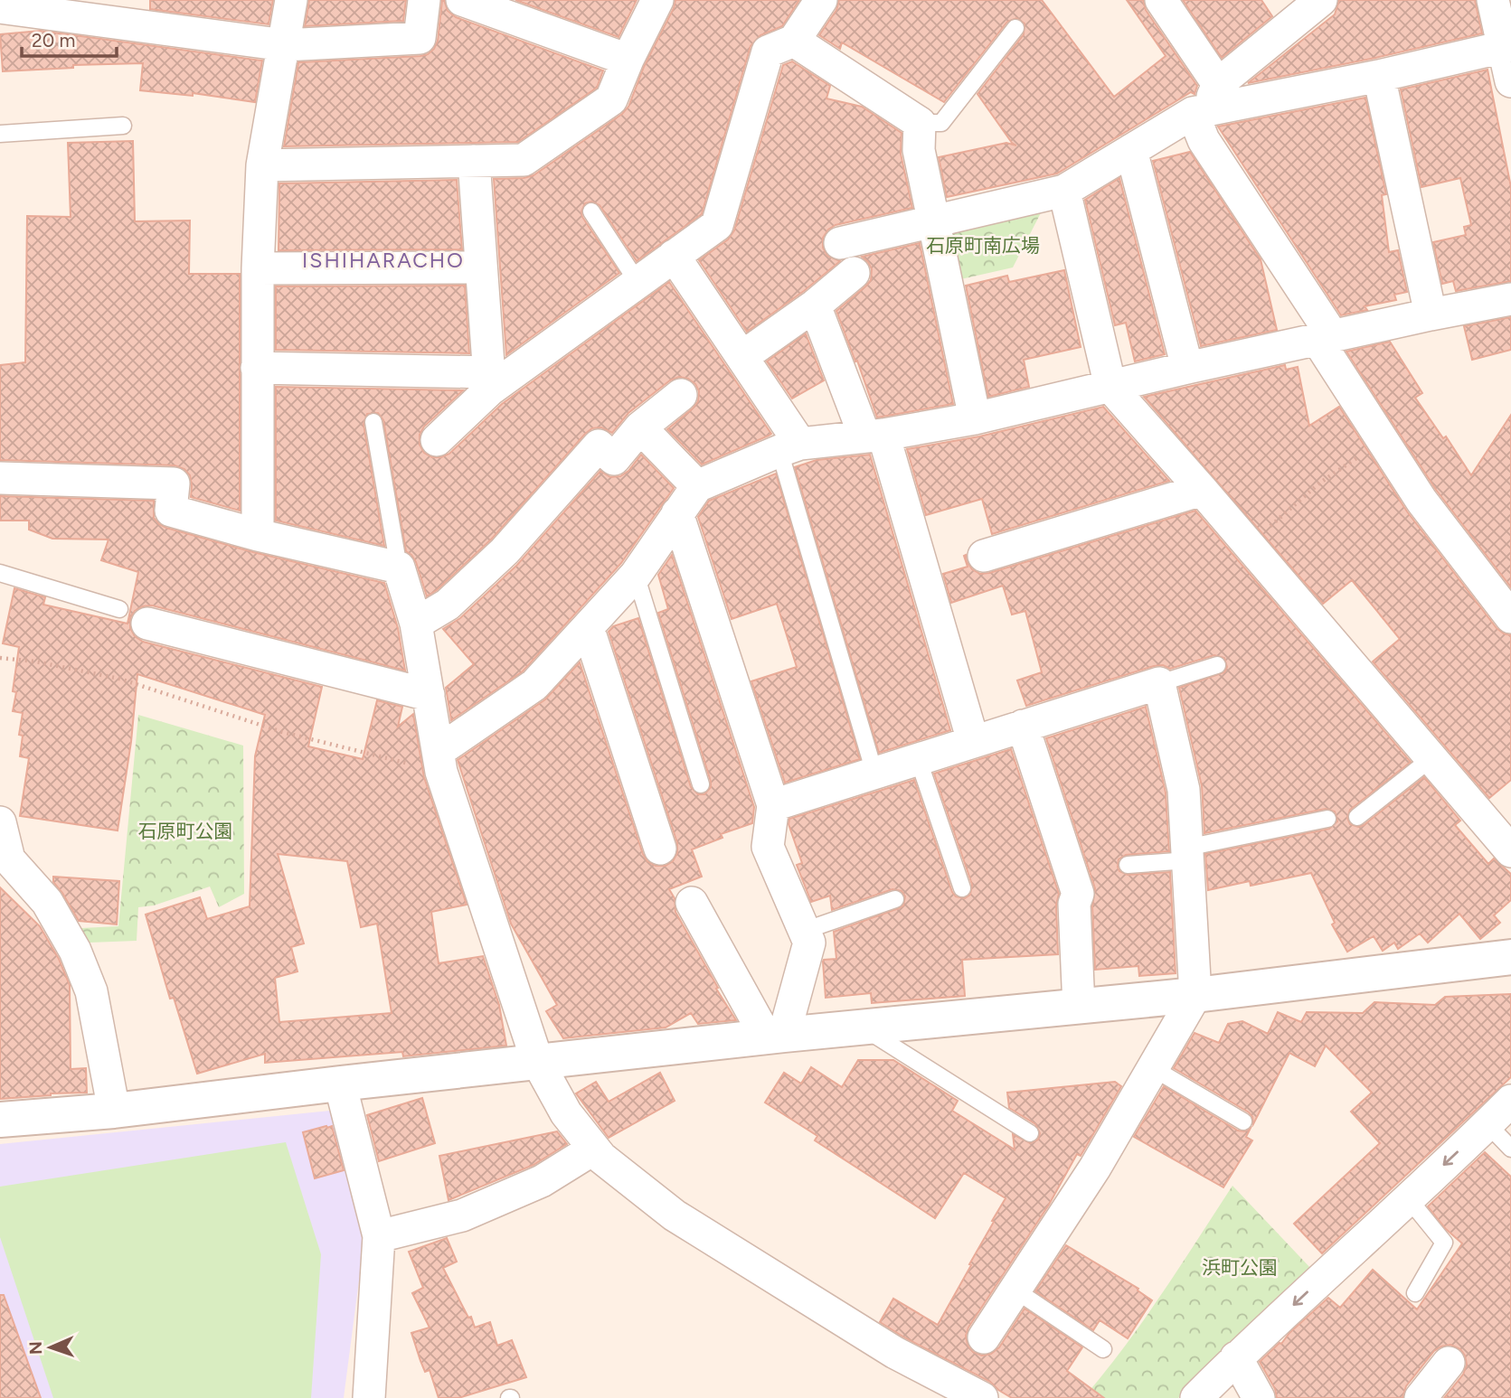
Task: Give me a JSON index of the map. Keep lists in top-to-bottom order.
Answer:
{
  "districts": ["ISHIHARACHO"],
  "parks": ["石原町南広場", "石原町公園", "浜町公園"],
  "scale_bar": "20 m",
  "north": "left"
}
